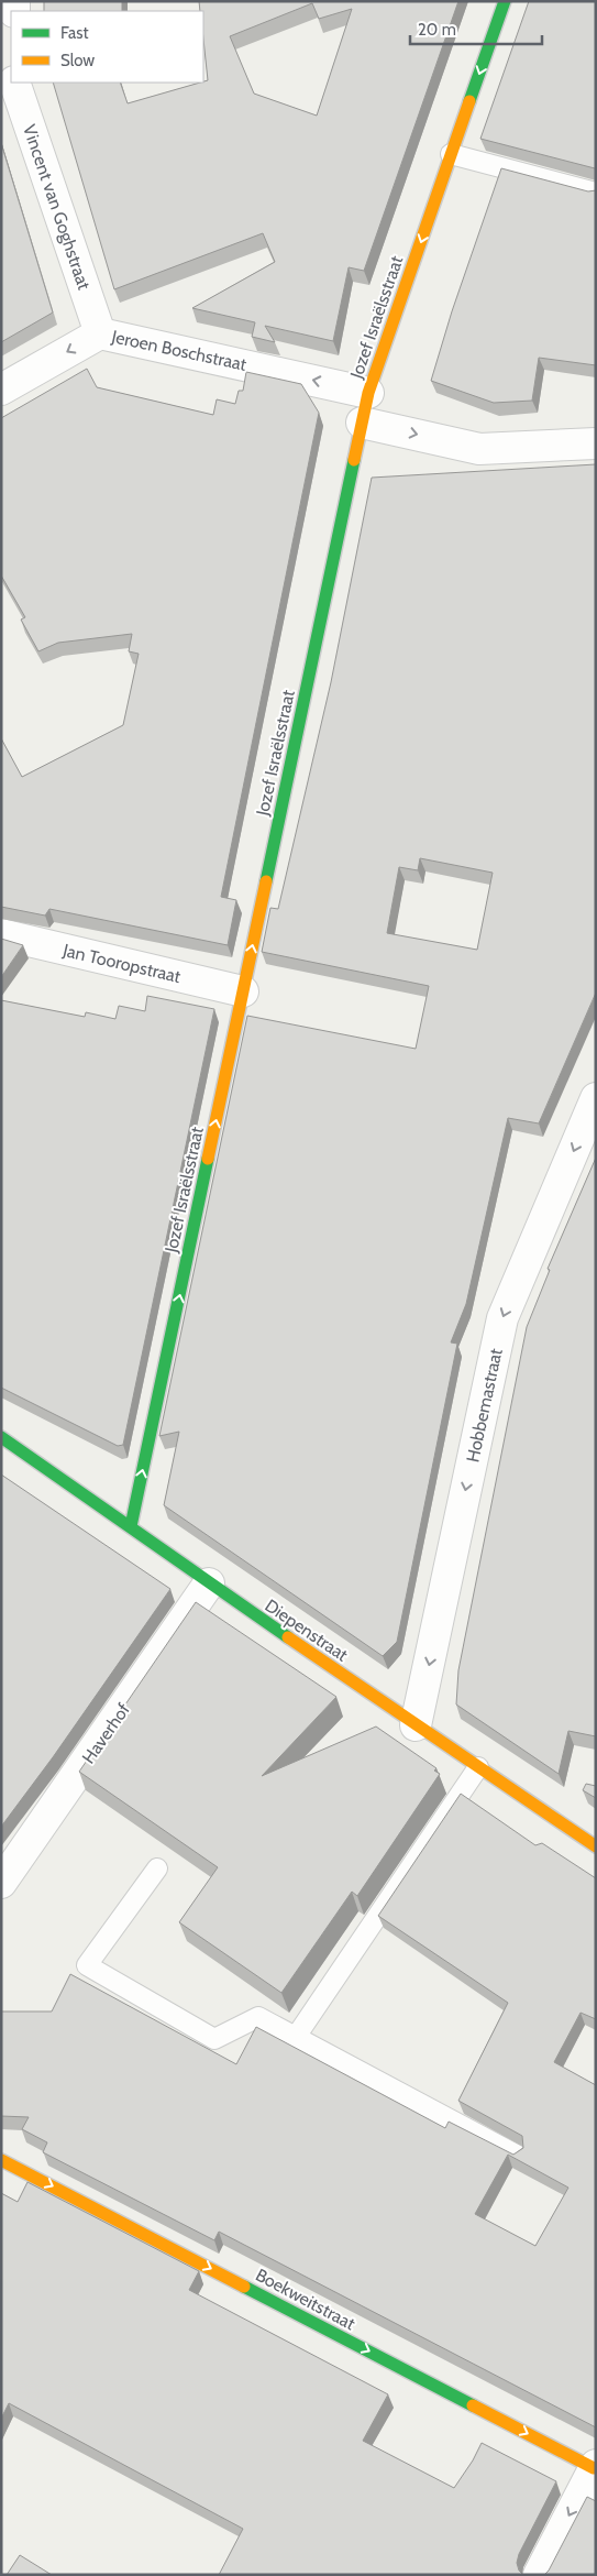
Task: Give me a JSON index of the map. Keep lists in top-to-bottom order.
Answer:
{
  "streets": {
    "street": [
      "Vincent van Goghstraat",
      "Jozef Israëlsstraat",
      "Jeroen Boschstraat",
      "Jan Tooropstraat",
      "Hobbemastraat",
      "Diepenstraat",
      "Haverhof",
      "Boekweitstraat"
    ]
  },
  "crossings": [
    ["Vincent van Goghstraat", "Jeroen Boschstraat"],
    ["Jozef Israëlsstraat", "Jeroen Boschstraat"],
    ["Jozef Israëlsstraat", "Jan Tooropstraat"],
    ["Jozef Israëlsstraat", "Diepenstraat"],
    ["Hobbemastraat", "Diepenstraat"],
    ["Diepenstraat", "Haverhof"]
  ],
  "one_way": ["Jeroen Boschstraat", "Hobbemastraat", "Boekweitstraat"],
  "legend": ["Fast", "Slow"],
  "scale_bar": "20 m"
}
